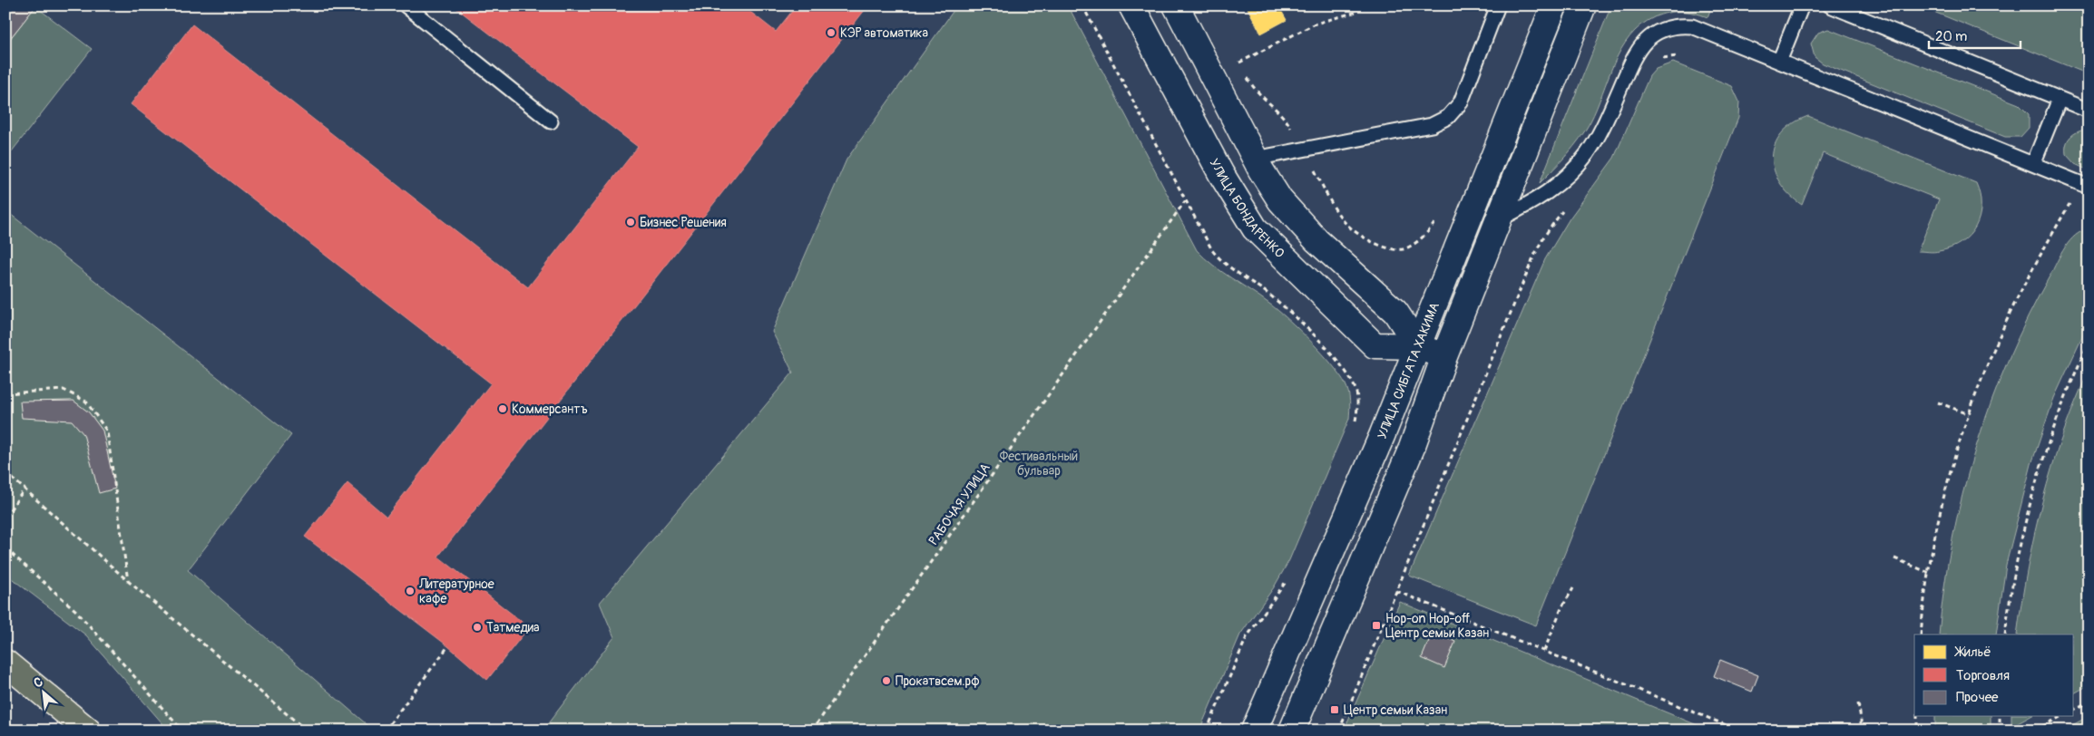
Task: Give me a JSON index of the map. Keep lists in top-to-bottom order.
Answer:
{
  "streets": {
    "main road": ["УЛИЦА БОНДАРЕНКО", "УЛИЦА СИБГАТА ХАКИМА"],
    "path": ["РАБОЧАЯ УЛИЦА"]
  },
  "crossings": [
    ["УЛИЦА БОНДАРЕНКО", "УЛИЦА СИБГАТА ХАКИМА"]
  ],
  "parks": ["Фестивальный бульвар"],
  "places": {
    "other": [
      "КЭР автоматика",
      "Бизнес Решения",
      "Коммерсантъ",
      "Литературное кафе",
      "Татмедиа",
      "Прокатвсем.рф"
    ],
    "transit": ["Hop-on Hop-off Центр семьи Казан", "Центр семьи Казан"]
  },
  "legend": ["Жильё", "Торговля", "Прочее"],
  "scale_bar": "20 m",
  "north": "top left"
}
